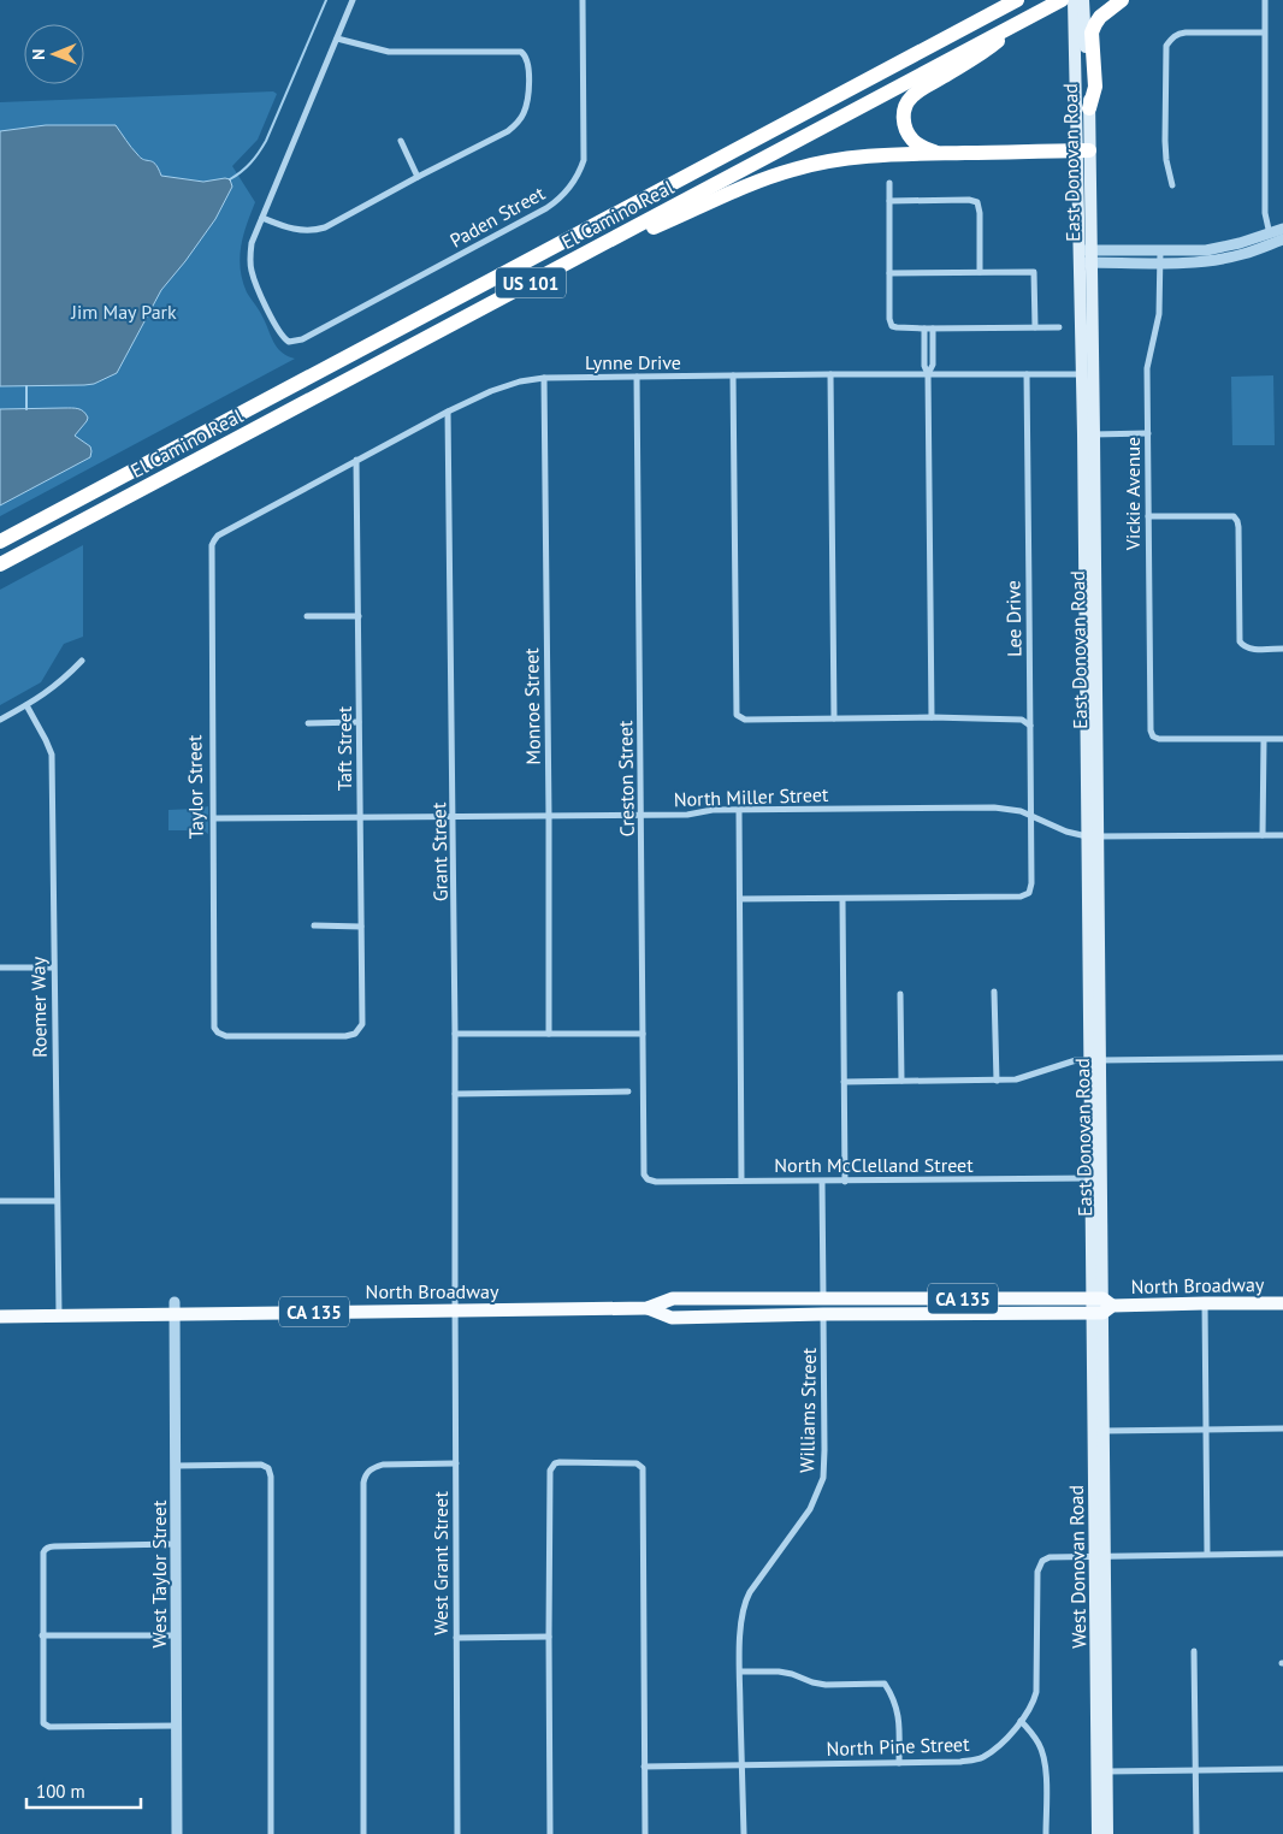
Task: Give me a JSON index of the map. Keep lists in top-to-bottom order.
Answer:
{
  "streets": {
    "highway": ["El Camino Real", "US 101"],
    "main road": [
      "East Donovan Road",
      "North Broadway",
      "CA 135",
      "West Donovan Road"
    ],
    "street": [
      "Paden Street",
      "Lynne Drive",
      "Vickie Avenue",
      "Lee Drive",
      "Monroe Street",
      "Taft Street",
      "Creston Street",
      "Taylor Street",
      "North Miller Street",
      "Grant Street",
      "Roemer Way",
      "North McClelland Street",
      "Williams Street",
      "West Grant Street",
      "West Taylor Street",
      "North Pine Street"
    ]
  },
  "crossings": [
    ["East Donovan Road", "Lynne Drive"],
    ["East Donovan Road", "North Miller Street"],
    ["East Donovan Road", "North McClelland Street"],
    ["East Donovan Road", "North Broadway"],
    ["East Donovan Road", "West Donovan Road"],
    ["Lynne Drive", "Lee Drive"],
    ["Lynne Drive", "Monroe Street"],
    ["Lynne Drive", "Taft Street"],
    ["Lynne Drive", "Creston Street"],
    ["Lynne Drive", "Taylor Street"],
    ["Lynne Drive", "Grant Street"],
    ["Lee Drive", "North Miller Street"],
    ["Monroe Street", "North Miller Street"],
    ["Taft Street", "Taylor Street"],
    ["Taft Street", "North Miller Street"],
    ["Creston Street", "North Miller Street"],
    ["Creston Street", "North McClelland Street"],
    ["Taylor Street", "North Miller Street"],
    ["North Miller Street", "Grant Street"],
    ["Grant Street", "West Grant Street"],
    ["Roemer Way", "North Broadway"],
    ["North McClelland Street", "Williams Street"],
    ["North Broadway", "Williams Street"],
    ["North Broadway", "West Grant Street"],
    ["North Broadway", "West Donovan Road"],
    ["North Broadway", "West Taylor Street"],
    ["Williams Street", "North Pine Street"],
    ["West Donovan Road", "North Pine Street"]
  ],
  "parks": ["Jim May Park"],
  "scale_bar": "100 m",
  "north": "left"
}
